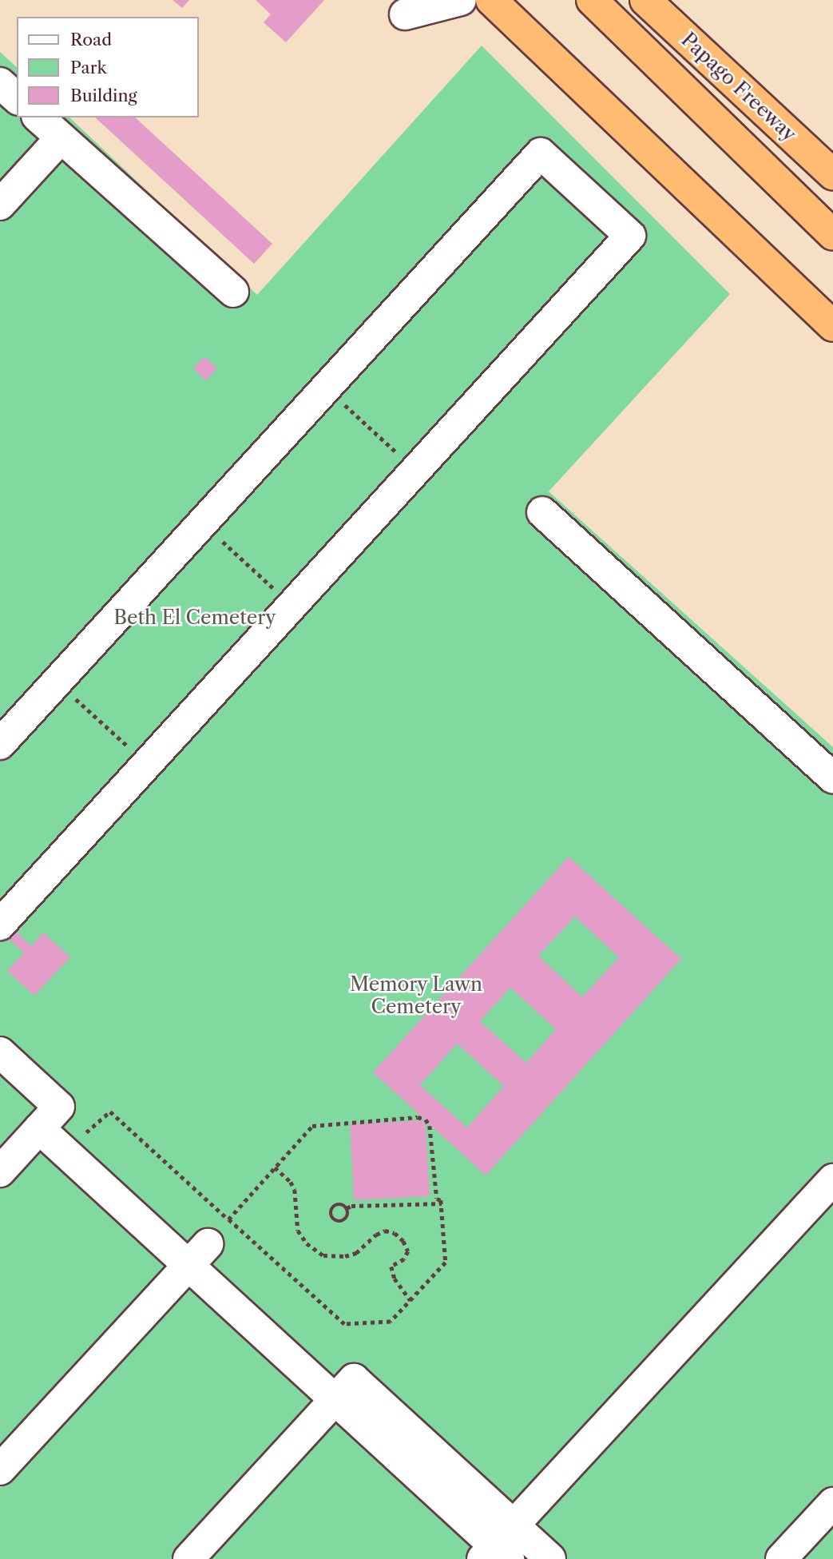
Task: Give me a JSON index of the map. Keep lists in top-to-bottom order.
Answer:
{
  "streets": {
    "highway": ["Papago Freeway"]
  },
  "parks": ["Beth El Cemetery", "Memory Lawn Cemetery"],
  "legend": ["Road", "Park", "Building"]
}
